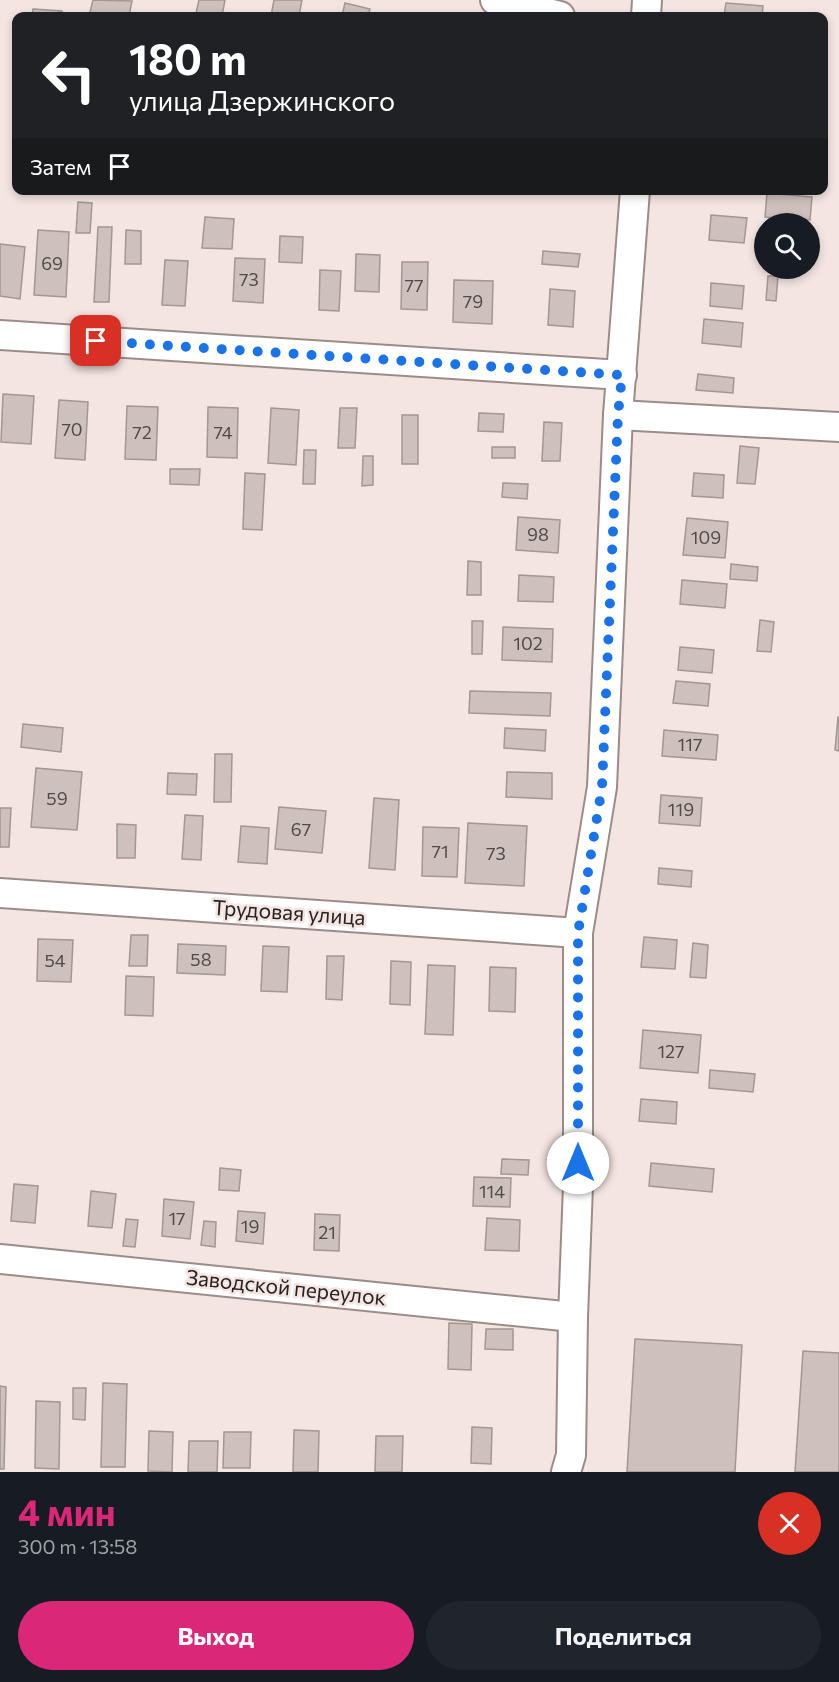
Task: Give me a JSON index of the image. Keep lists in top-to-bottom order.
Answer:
{
  "streets": {
    "street": ["Трудовая улица", "Заводской переулок"]
  },
  "house_numbers": [
    "69",
    "73",
    "77",
    "79",
    "70",
    "72",
    "74",
    "98",
    "109",
    "102",
    "117",
    "59",
    "119",
    "67",
    "71",
    "73",
    "58",
    "54",
    "127",
    "114",
    "17",
    "19",
    "21"
  ],
  "page": {
    "turn": ["180 m", "улица Дзержинского"],
    "then": "Затем",
    "heading": ["4 мин", "300 m · 13:58"],
    "buttons": ["Выход", "Поделиться"]
  }
}
